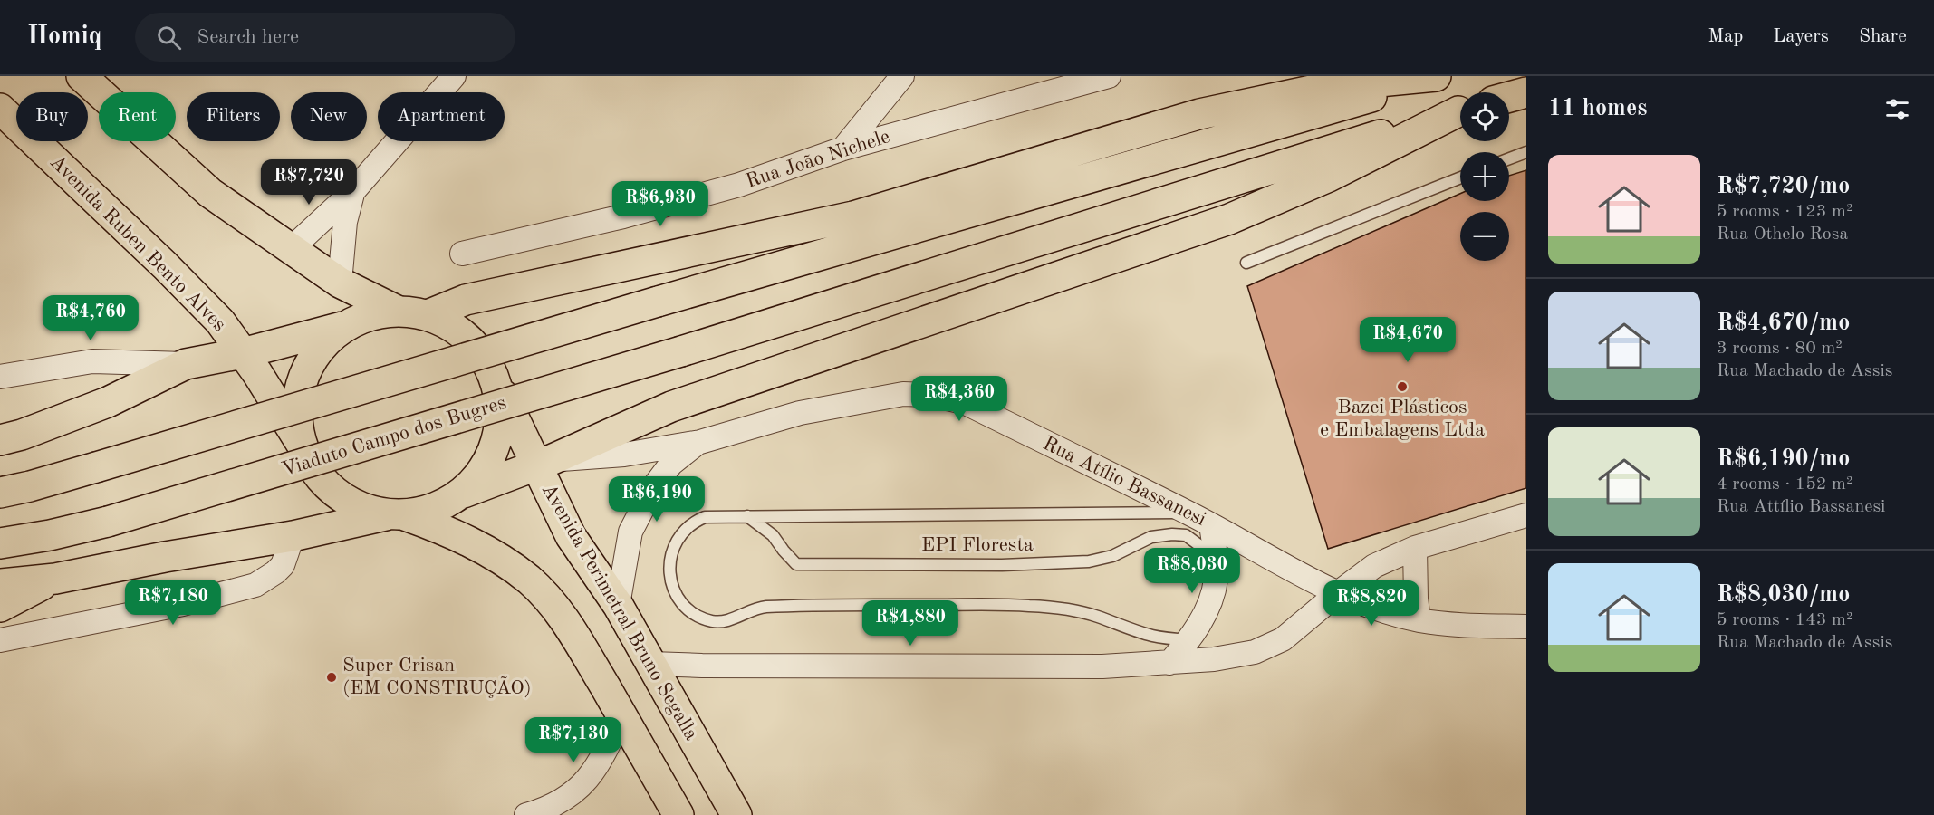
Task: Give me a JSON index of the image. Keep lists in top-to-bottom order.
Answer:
{
  "streets": {
    "main road": ["Avenida Ruben Bento Alves", "Viaduto Campo dos Bugres", "Avenida Perimetral Bruno Segalla"],
    "street": ["Rua João Nichele", "Rua Atílio Bassanesi"],
    "lane": ["EPI Floresta"]
  },
  "crossings": [
    ["Rua Atílio Bassanesi", "EPI Floresta"],
    ["Rua Atílio Bassanesi", "Avenida Perimetral Bruno Segalla"]
  ],
  "places": ["Bazei Plásticos e Embalagens Ltda", "Super Crisan (EM CONSTRUÇÃO)"],
  "page": {
    "header": "Homiq",
    "search": "Search here",
    "nav": ["Map", "Layers", "Share"],
    "heading": "11 homes",
    "map_buttons": ["+", "−"],
    "chip": [
      "Buy",
      "Rent",
      "Filters",
      "New",
      "Apartment"
    ],
    "list": [
      {
        "name": "R$7,720/mo",
        "note": "5 rooms · 123 m² · Rua Othelo Rosa"
      },
      {
        "name": "R$4,670/mo",
        "note": "3 rooms · 80 m² · Rua Machado de Assis"
      },
      {
        "name": "R$6,190/mo",
        "note": "4 rooms · 152 m² · Rua Attílio Bassanesi"
      },
      {
        "name": "R$8,030/mo",
        "note": "5 rooms · 143 m² · Rua Machado de Assis"
      }
    ],
    "price": [
      "R$7,720",
      "R$6,930",
      "R$4,760",
      "R$4,670",
      "R$4,360",
      "R$6,190",
      "R$8,030",
      "R$7,180",
      "R$8,820",
      "R$4,880",
      "R$7,130"
    ]
  }
}
